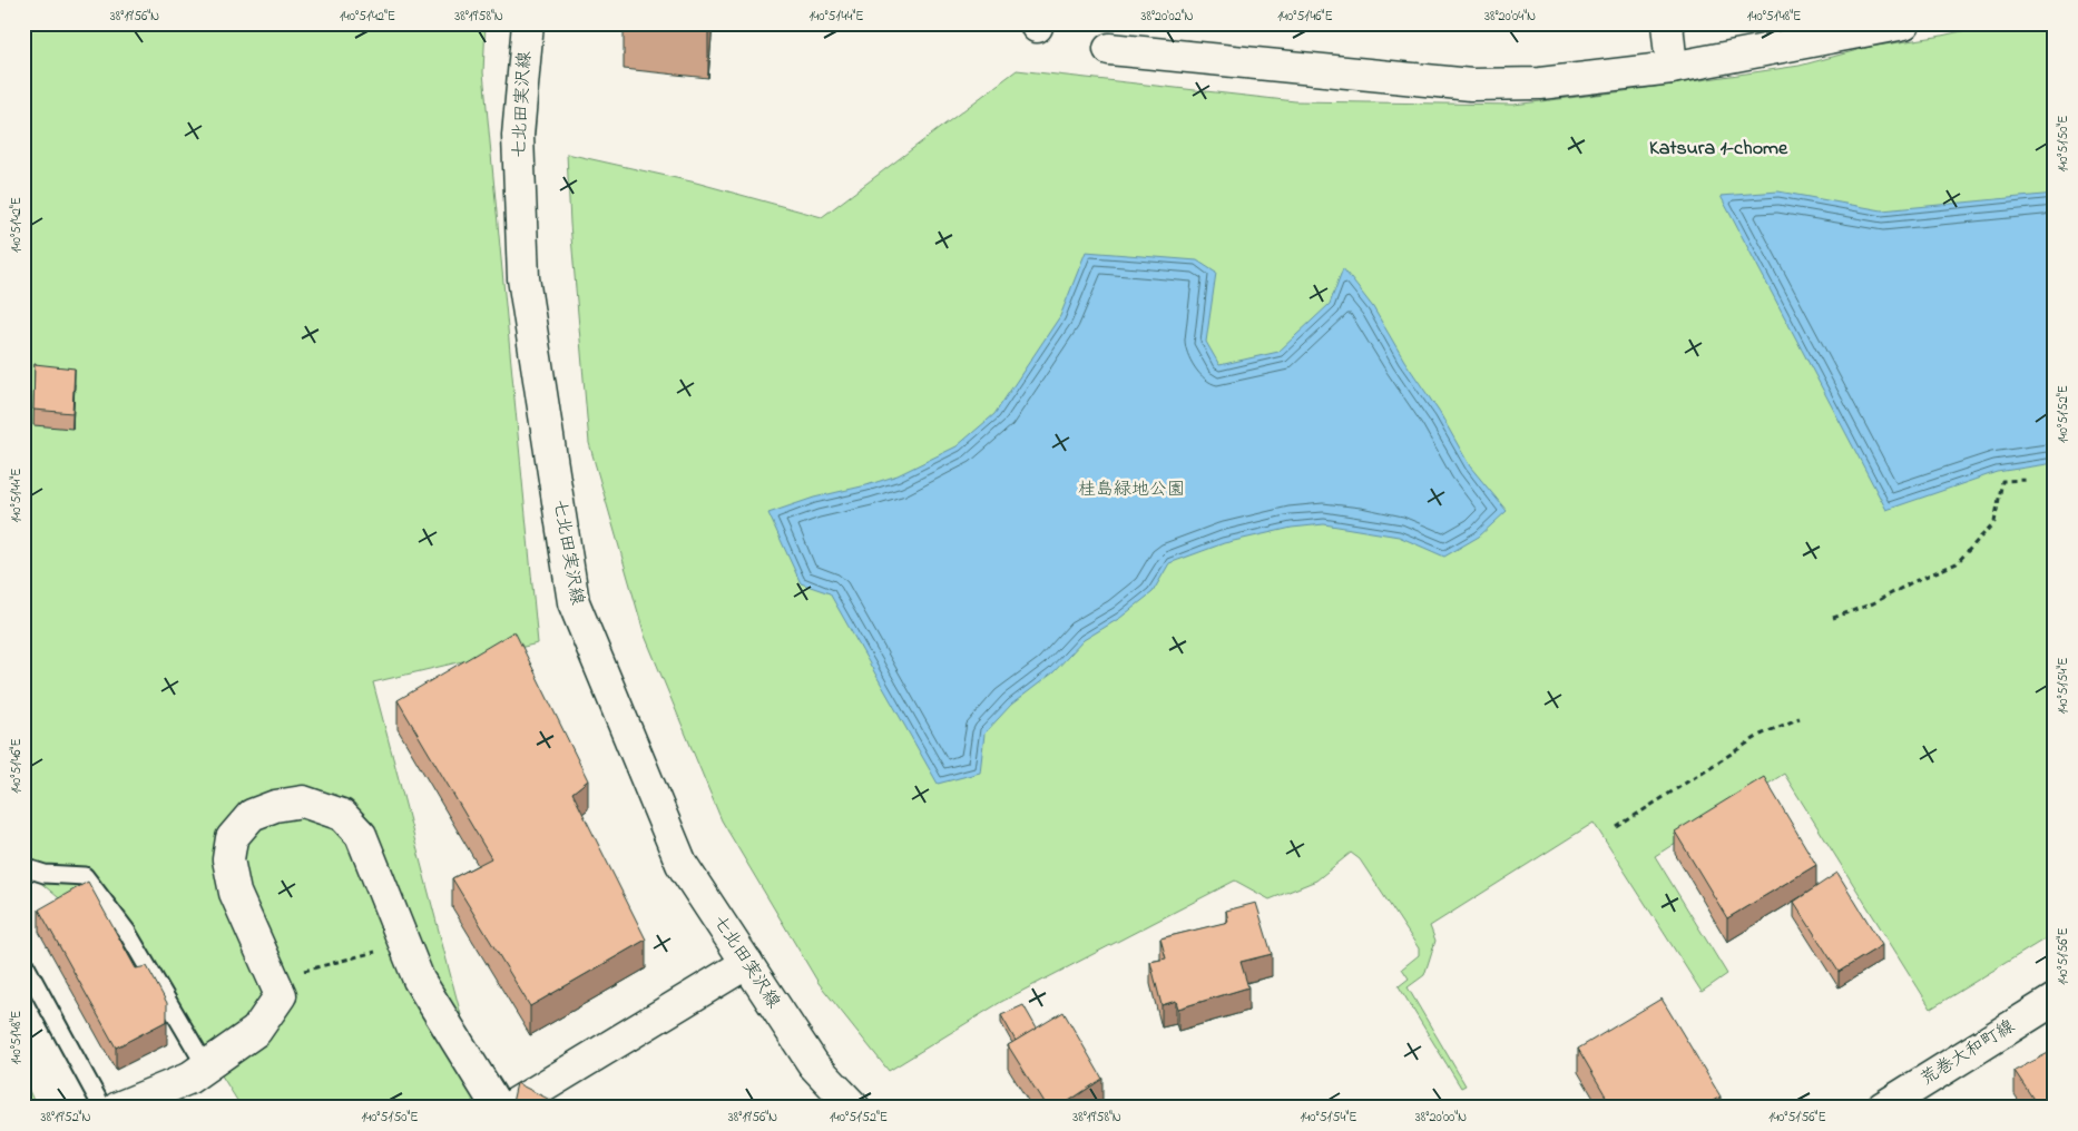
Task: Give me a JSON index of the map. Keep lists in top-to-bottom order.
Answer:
{
  "streets": {
    "street": ["七北田実沢線", "荒巻大和町線"]
  },
  "districts": ["Katsura 1-chome"],
  "parks": ["桂島緑地公園"],
  "coordinates": [
    "38°19'56\"N",
    "140°51'42\"E",
    "38°19'58\"N",
    "140°51'44\"E",
    "38°20'02\"N",
    "140°51'46\"E",
    "38°20'04\"N",
    "140°51'48\"E",
    "140°51'50\"E",
    "140°51'52\"E",
    "140°51'54\"E",
    "140°51'56\"E",
    "38°19'52\"N",
    "38°20'00\"N"
  ]
}
